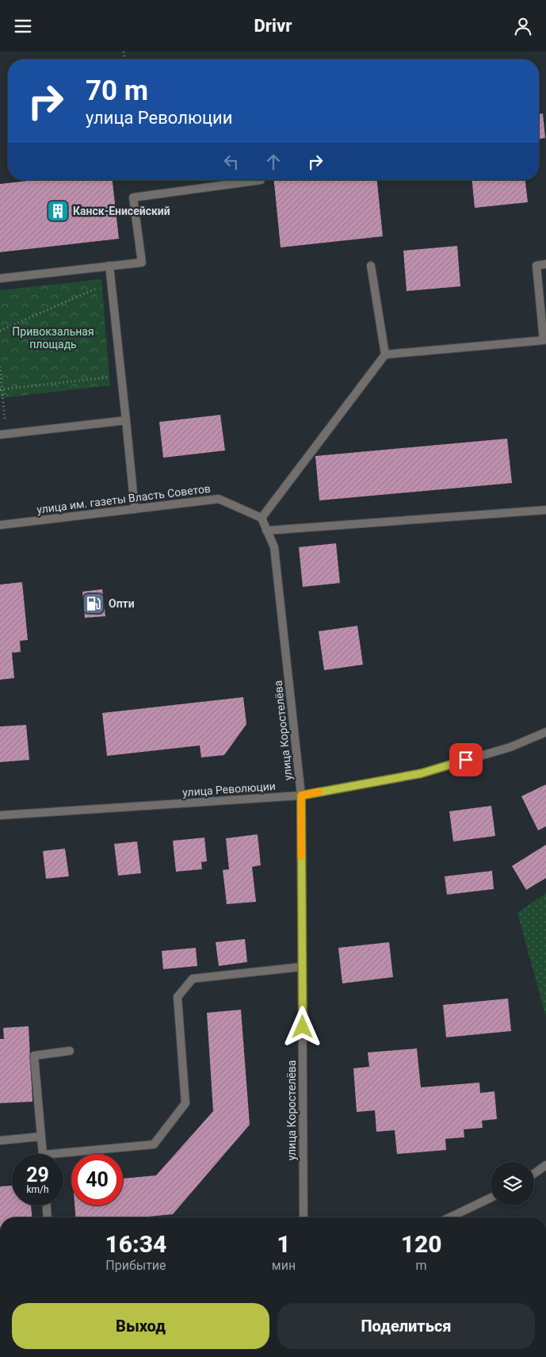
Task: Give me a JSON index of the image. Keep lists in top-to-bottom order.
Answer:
{
  "streets": {
    "street": ["улица им. газеты Власть Советов", "улица Коростелёва", "улица Революции"]
  },
  "crossings": [
    ["улица Коростелёва", "улица Революции"]
  ],
  "parks": ["Привокзальная площадь"],
  "places": {
    "building": ["Канск-Енисейский"],
    "fuel station": ["Опти"]
  },
  "page": {
    "header": "Drivr",
    "turn": ["70 m", "улица Революции"],
    "speed": "29 km/h",
    "limit": "40",
    "eta": [
      "16:34",
      "Прибытие",
      "1",
      "мин",
      "120",
      "m"
    ],
    "buttons": ["Выход", "Поделиться"]
  }
}
